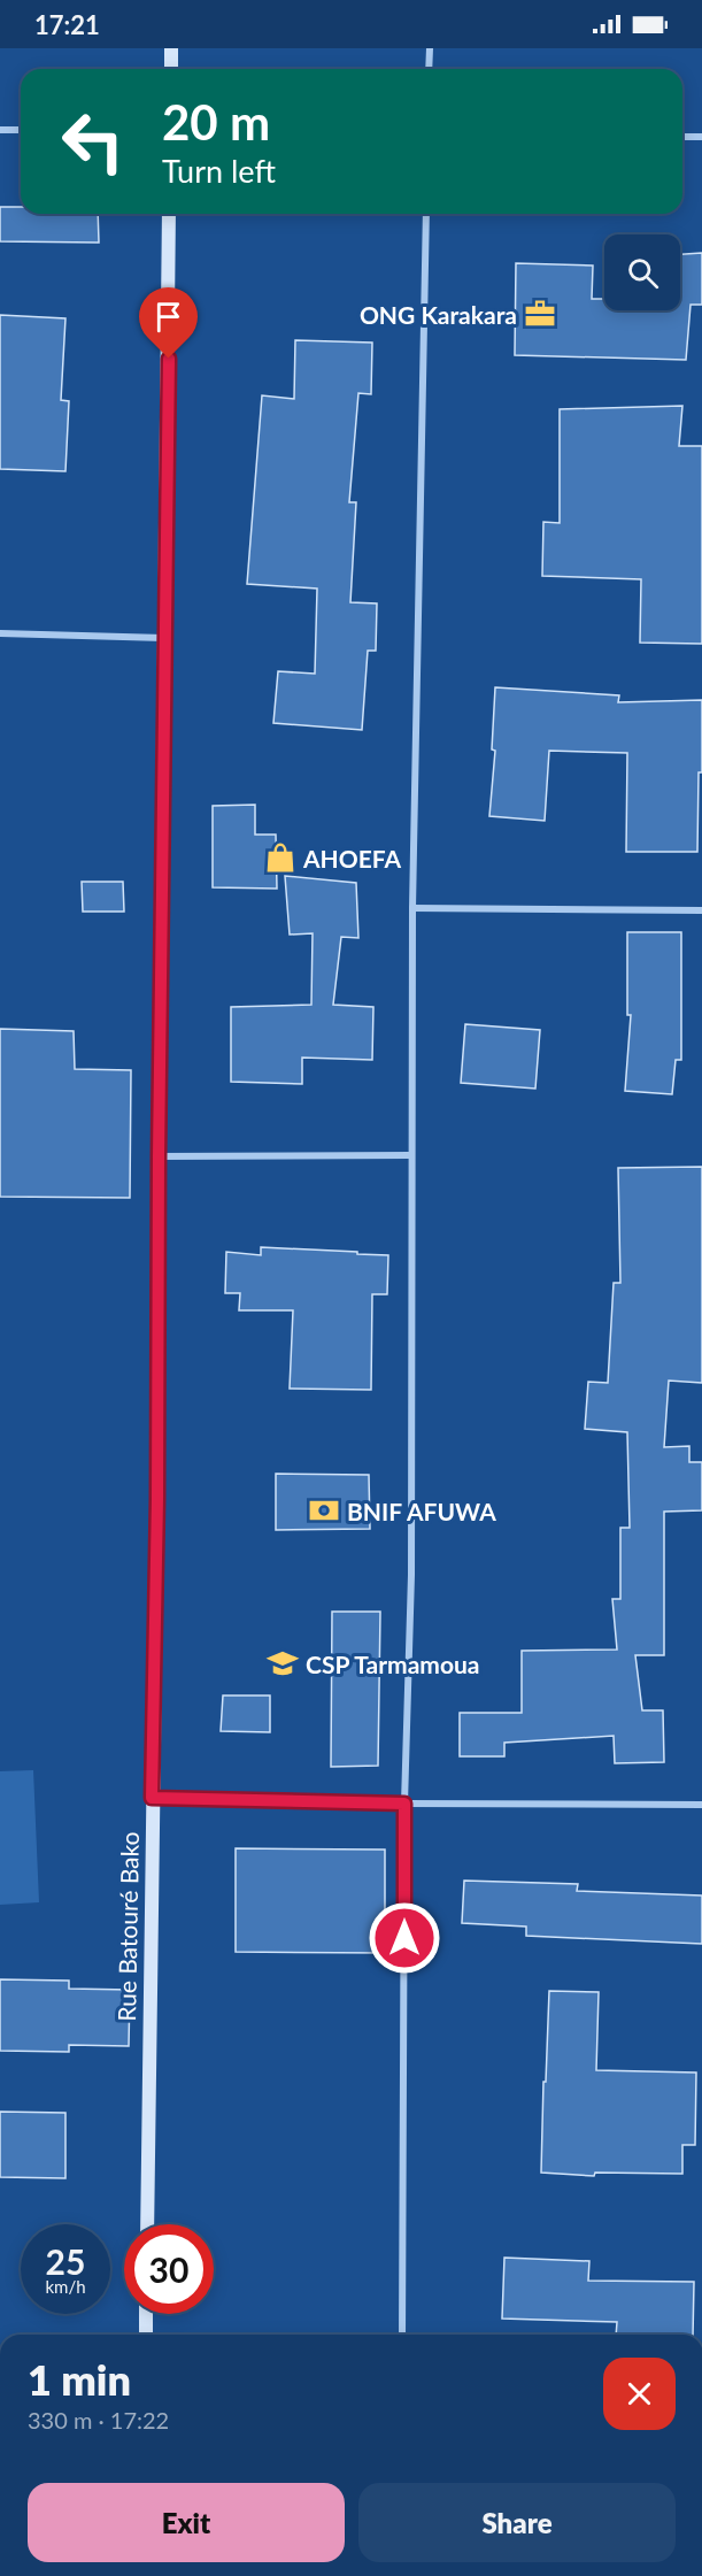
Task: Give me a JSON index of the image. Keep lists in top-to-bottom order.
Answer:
{
  "streets": {
    "main road": ["Rue Batouré Bako"]
  },
  "places": {
    "office": ["ONG Karakara"],
    "shop": ["AHOEFA"],
    "bank": ["BNIF AFUWA"],
    "school or university": ["CSP Tarmamoua"]
  },
  "page": {
    "status": "17:21",
    "turn": ["20 m", "Turn left"],
    "speed": "25 km/h",
    "limit": "30",
    "heading": ["1 min", "330 m · 17:22"],
    "buttons": ["Exit", "Share"]
  }
}
